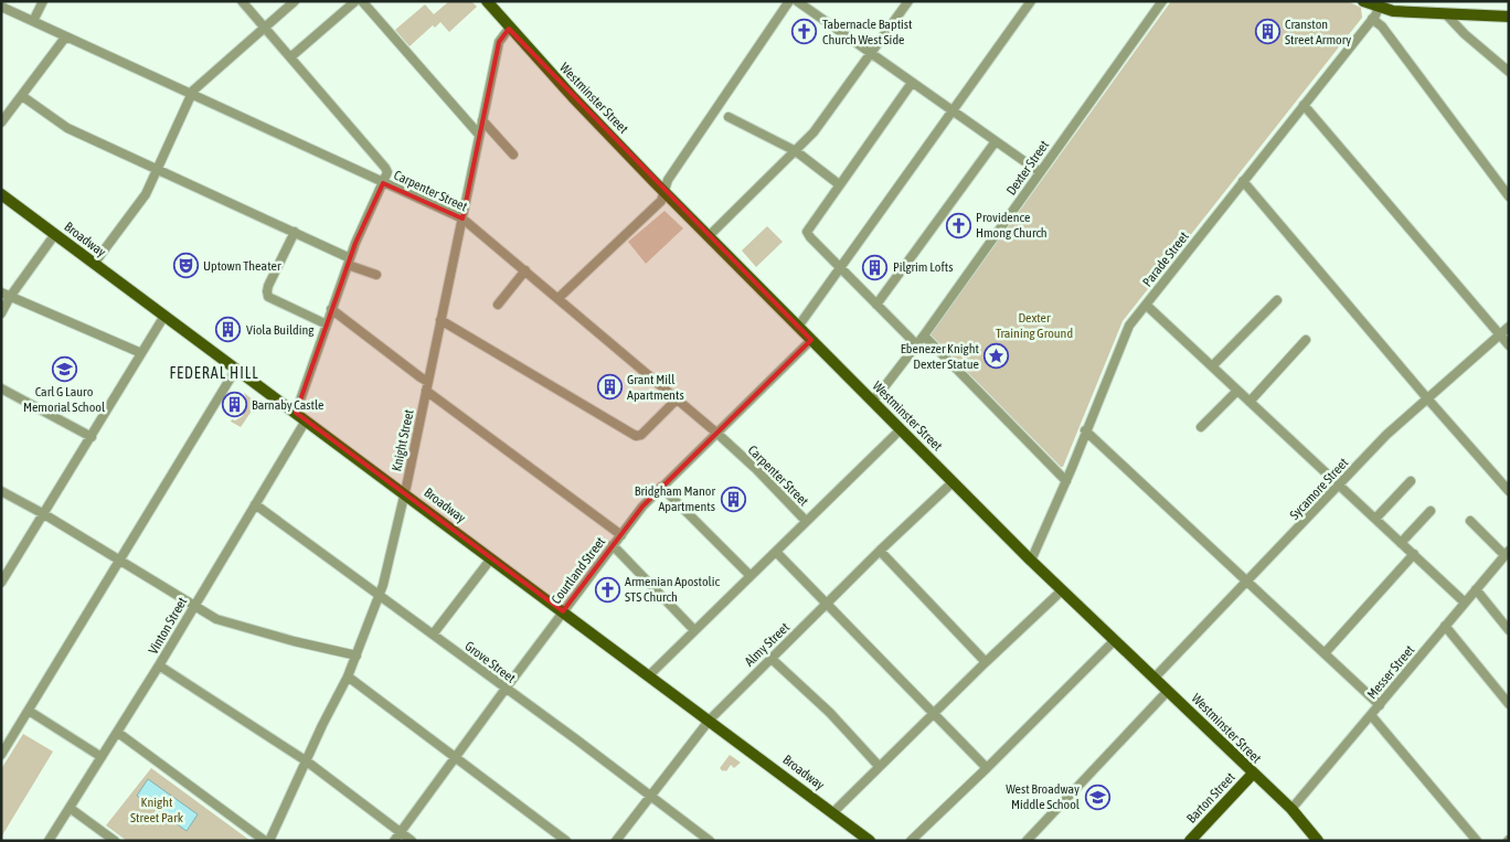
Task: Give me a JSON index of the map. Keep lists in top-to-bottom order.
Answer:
{
  "streets": {
    "main road": ["Westminster Street", "Broadway", "Barton Street"],
    "street": [
      "Dexter Street",
      "Carpenter Street",
      "Parade Street",
      "Knight Street",
      "Sycamore Street",
      "Courtland Street",
      "Vinton Street",
      "Almy Street",
      "Grove Street",
      "Messer Street"
    ]
  },
  "crossings": [
    ["Westminster Street", "Dexter Street"],
    ["Westminster Street", "Parade Street"],
    ["Westminster Street", "Knight Street"],
    ["Westminster Street", "Sycamore Street"],
    ["Westminster Street", "Courtland Street"],
    ["Westminster Street", "Almy Street"],
    ["Westminster Street", "Messer Street"],
    ["Westminster Street", "Barton Street"],
    ["Carpenter Street", "Knight Street"],
    ["Carpenter Street", "Courtland Street"],
    ["Broadway", "Knight Street"],
    ["Broadway", "Courtland Street"],
    ["Broadway", "Vinton Street"],
    ["Broadway", "Almy Street"],
    ["Knight Street", "Grove Street"],
    ["Courtland Street", "Grove Street"],
    ["Vinton Street", "Grove Street"],
    ["Almy Street", "Grove Street"]
  ],
  "districts": ["FEDERAL HILL"],
  "parks": ["Dexter Training Ground", "Knight Street Park"],
  "places": {
    "church": ["Tabernacle Baptist Church West Side", "Providence Hmong Church", "Armenian Apostolic STS Church"],
    "building": [
      "Cranston Street Armory",
      "Pilgrim Lofts",
      "Viola Building",
      "Grant Mill Apartments",
      "Barnaby Castle",
      "Bridgham Manor Apartments"
    ],
    "theatre": ["Uptown Theater"],
    "place": ["Ebenezer Knight Dexter Statue"],
    "school or university": ["Carl G Lauro Memorial School", "West Broadway Middle School"]
  }
}
